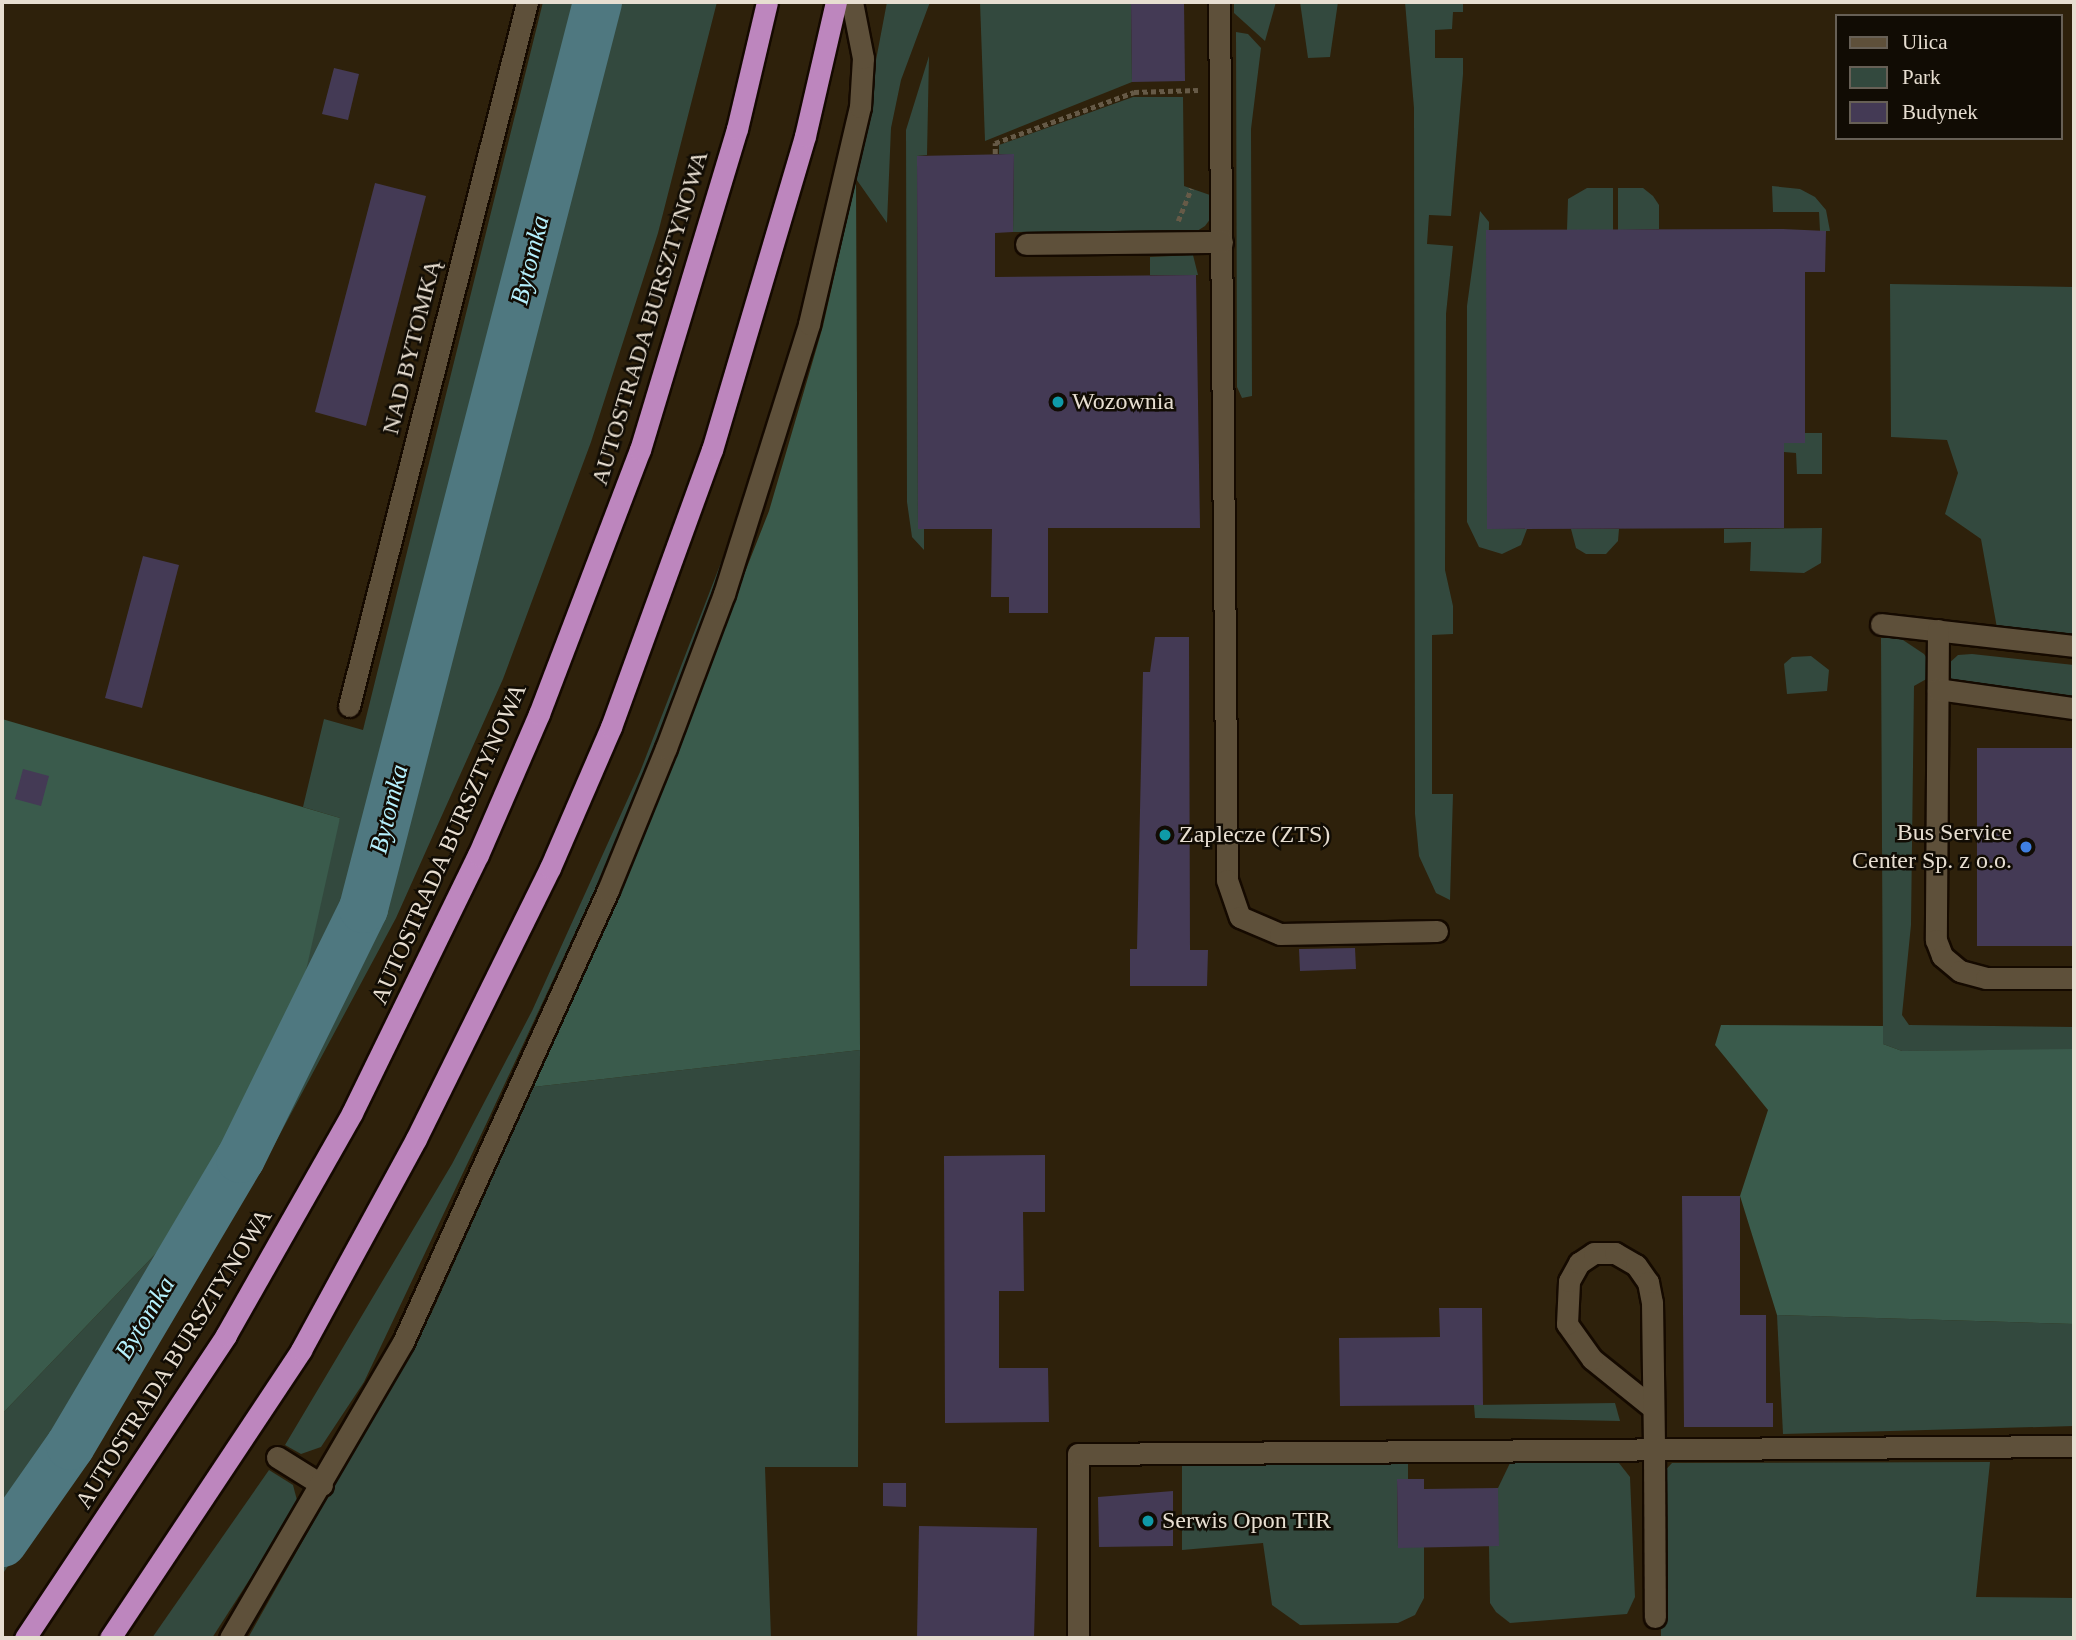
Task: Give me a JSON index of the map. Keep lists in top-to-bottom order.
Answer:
{
  "streets": {
    "highway": ["AUTOSTRADA BURSZTYNOWA"],
    "lane": ["NAD BYTOMKĄ"]
  },
  "water": ["Bytomka"],
  "places": [
    "Wozownia",
    "Zaplecze (ZTS)",
    "Bus Service Center Sp. z o.o.",
    "Serwis Opon TIR"
  ],
  "legend": ["Ulica", "Park", "Budynek"]
}
